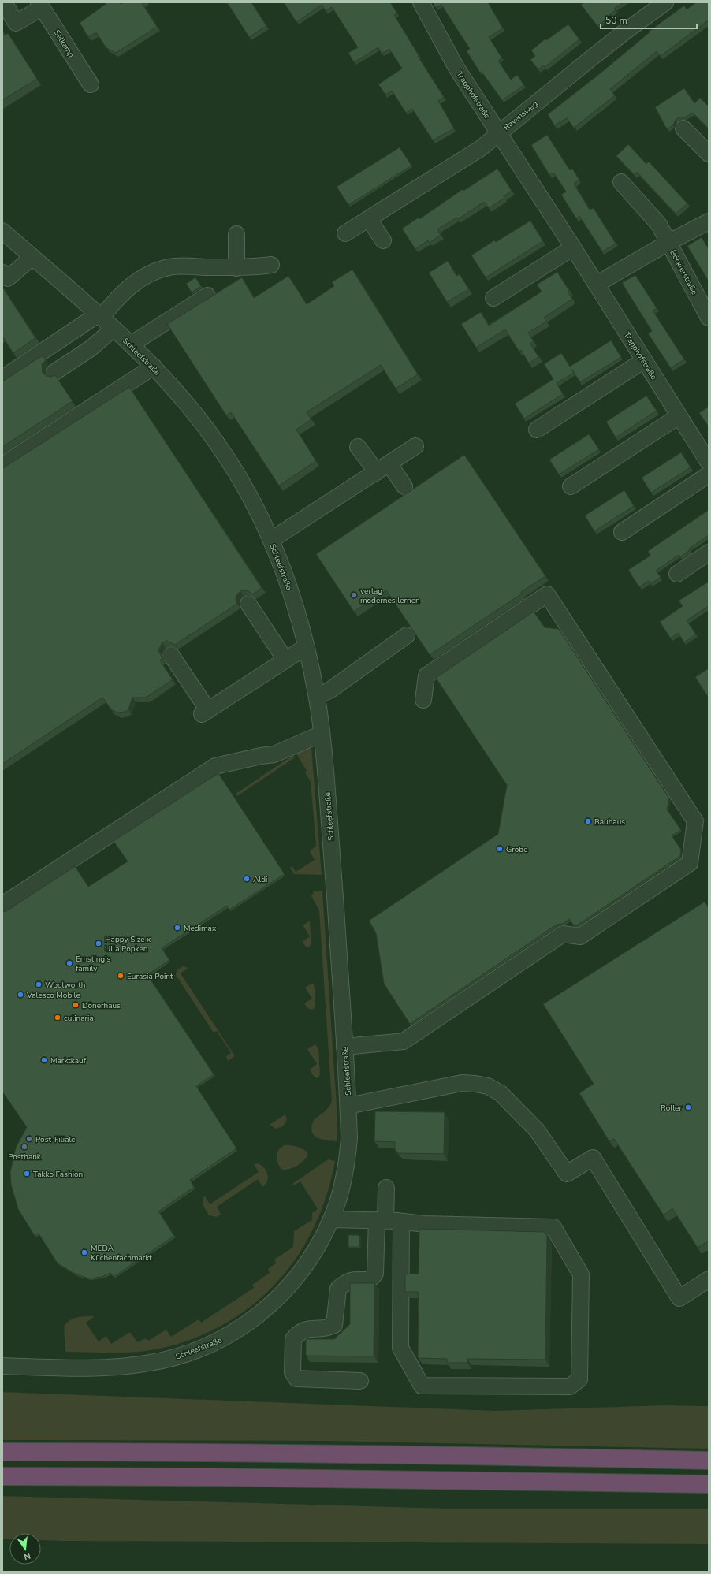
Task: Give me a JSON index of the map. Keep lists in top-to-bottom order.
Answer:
{
  "streets": {
    "street": [
      "Selkamp",
      "Trapphofstraße",
      "Ravensweg",
      "Böcklerstraße",
      "Schleefstraße"
    ]
  },
  "crossings": [
    ["Trapphofstraße", "Ravensweg"],
    ["Trapphofstraße", "Böcklerstraße"]
  ],
  "places": [
    "verlag modernes lernen",
    "Bauhaus",
    "Grobe",
    "Aldi",
    "Medimax",
    "Happy Size x Ulla Popken",
    "Ernsting's family",
    "Eurasia Point",
    "Woolworth",
    "Valesco Mobile",
    "Dönerhaus",
    "culinaria",
    "Marktkauf",
    "Roller",
    "Post-Filiale",
    "Postbank",
    "Takko Fashion",
    "MEDA Küchenfachmarkt"
  ],
  "scale_bar": "50 m",
  "north": "bottom"
}
